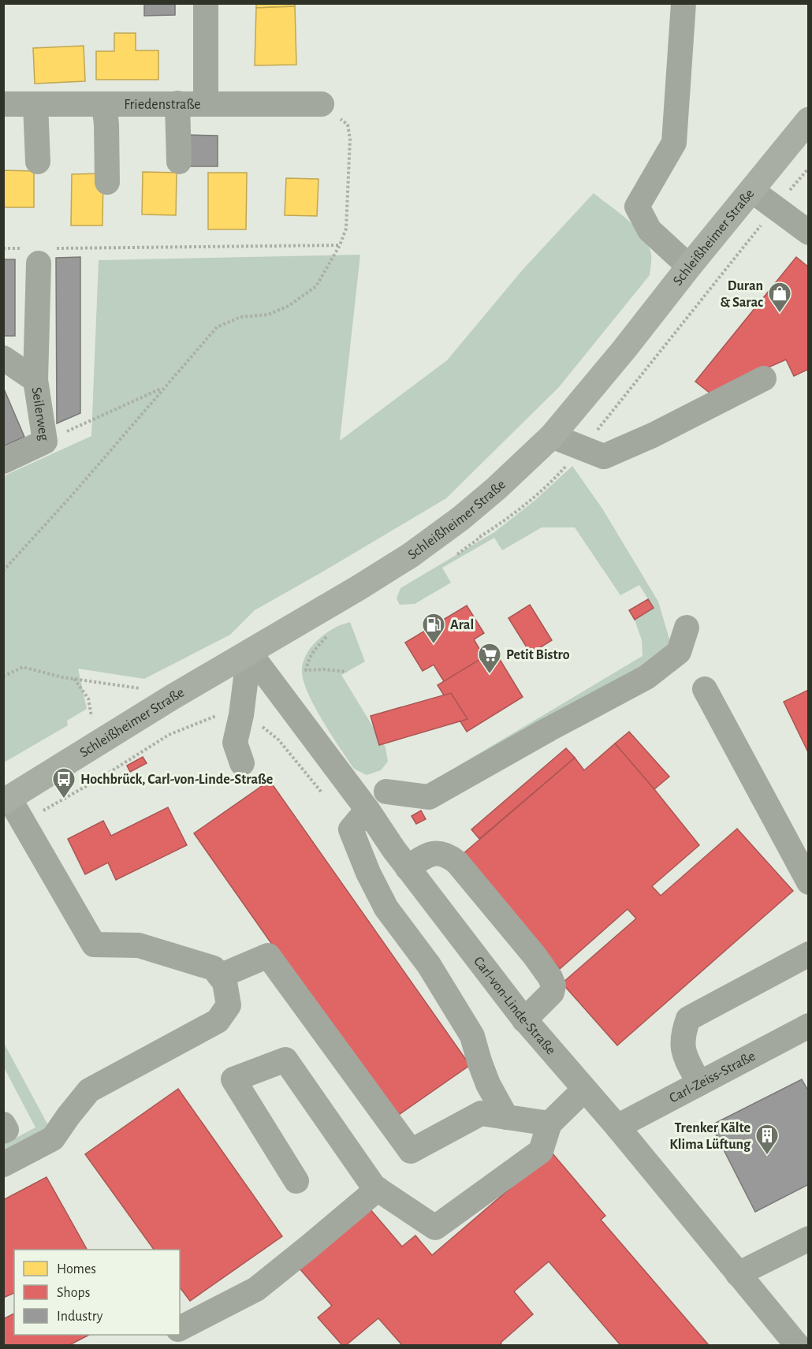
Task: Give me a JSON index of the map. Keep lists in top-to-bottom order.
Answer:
{
  "streets": {
    "main road": ["Schleißheimer Straße"],
    "street": [
      "Friedenstraße",
      "Seilerweg",
      "Carl-von-Linde-Straße",
      "Carl-Zeiss-Straße"
    ]
  },
  "crossings": [
    ["Schleißheimer Straße", "Carl-von-Linde-Straße"],
    ["Carl-von-Linde-Straße", "Carl-Zeiss-Straße"]
  ],
  "places": {
    "shop": ["Duran & Sarac"],
    "fuel station": ["Aral"],
    "supermarket": ["Petit Bistro"],
    "bus stop": ["Hochbrück, Carl-von-Linde-Straße"],
    "building": ["Trenker Kälte Klima Lüftung"]
  },
  "legend": ["Homes", "Shops", "Industry"]
}
